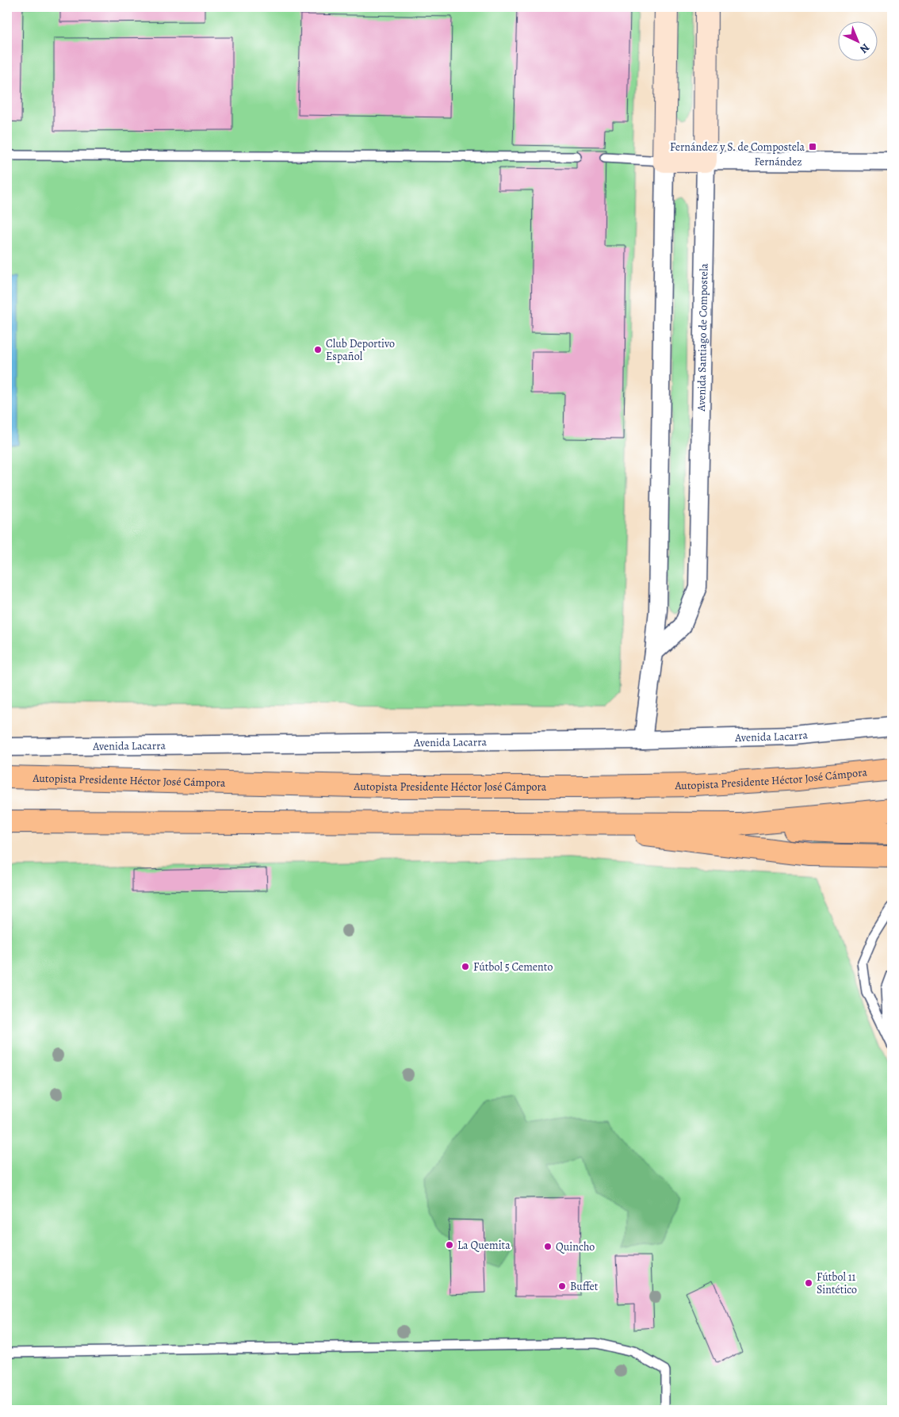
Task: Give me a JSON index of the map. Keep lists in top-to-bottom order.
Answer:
{
  "streets": {
    "highway": ["Autopista Presidente Héctor José Cámpora"],
    "street": ["Fernández", "Avenida Santiago de Compostela", "Avenida Lacarra"]
  },
  "crossings": [
    ["Fernández", "Avenida Santiago de Compostela"]
  ],
  "places": {
    "transit": ["Fernández y S. de Compostela"],
    "other": [
      "Club Deportivo Español",
      "Fútbol 5 Cemento",
      "La Quemita",
      "Quincho",
      "Fútbol 11 Sintético",
      "Buffet"
    ]
  },
  "north": "bottom right"
}
